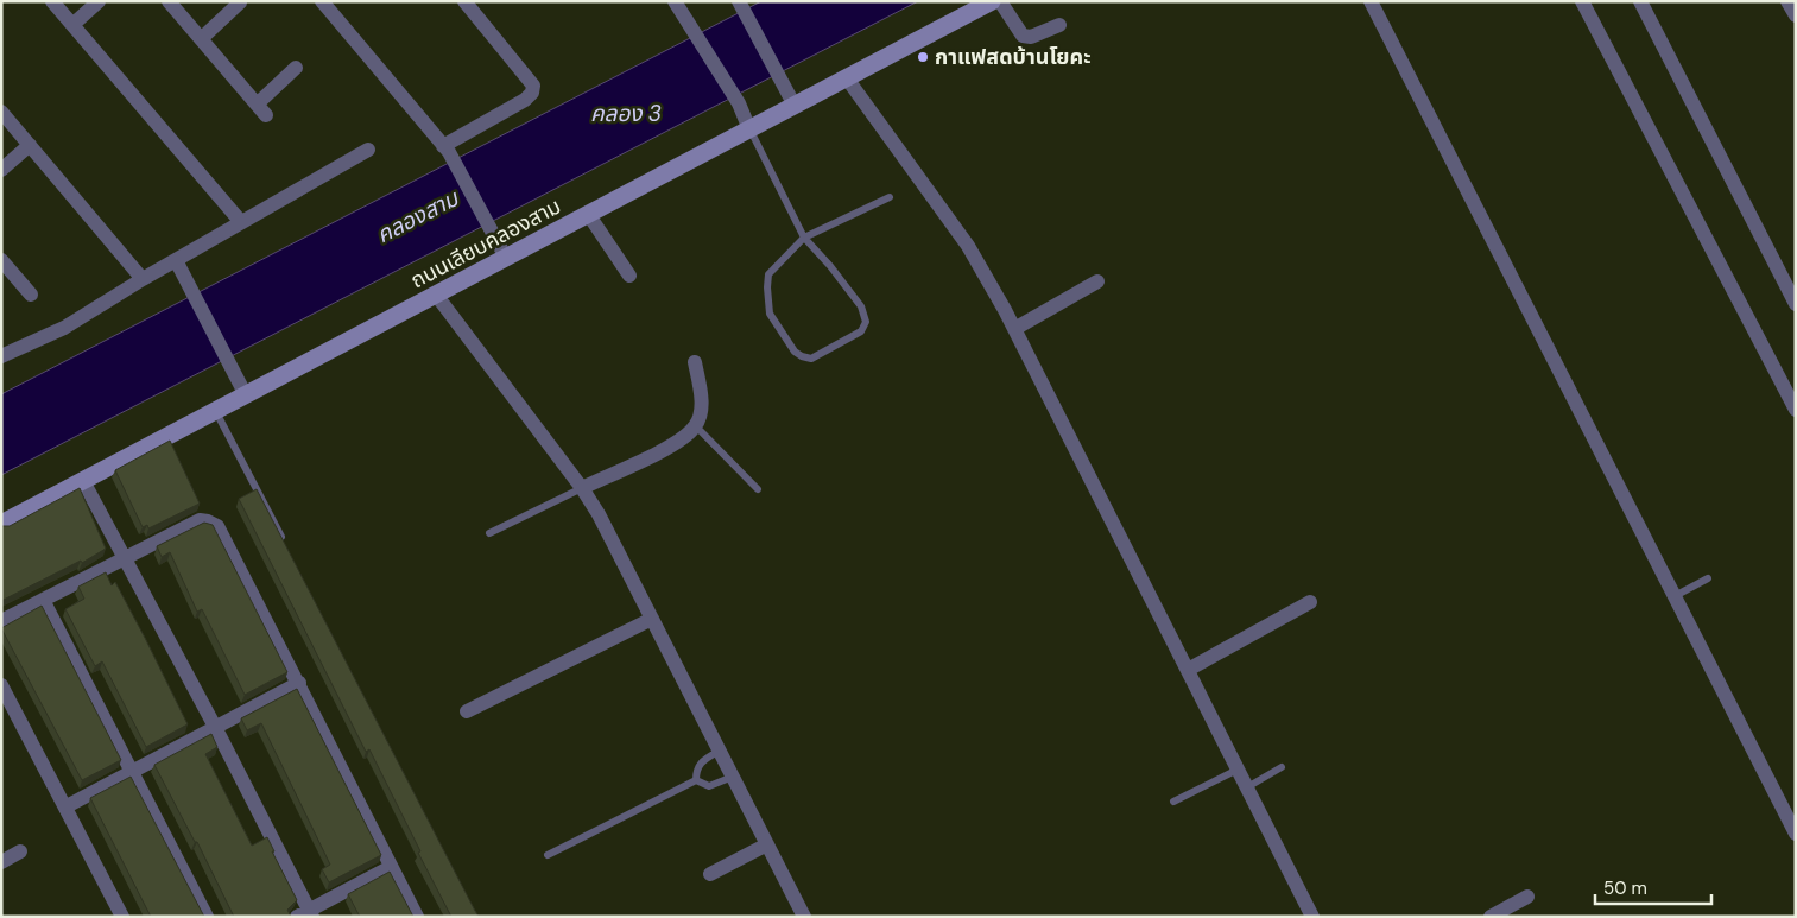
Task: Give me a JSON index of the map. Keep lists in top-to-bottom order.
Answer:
{
  "streets": {
    "main road": ["ถนนเลียบคลองสาม"]
  },
  "water": ["คลอง 3", "คลองสาม"],
  "places": ["กาแฟสดบ้านโยคะ"],
  "scale_bar": "50 m"
}
